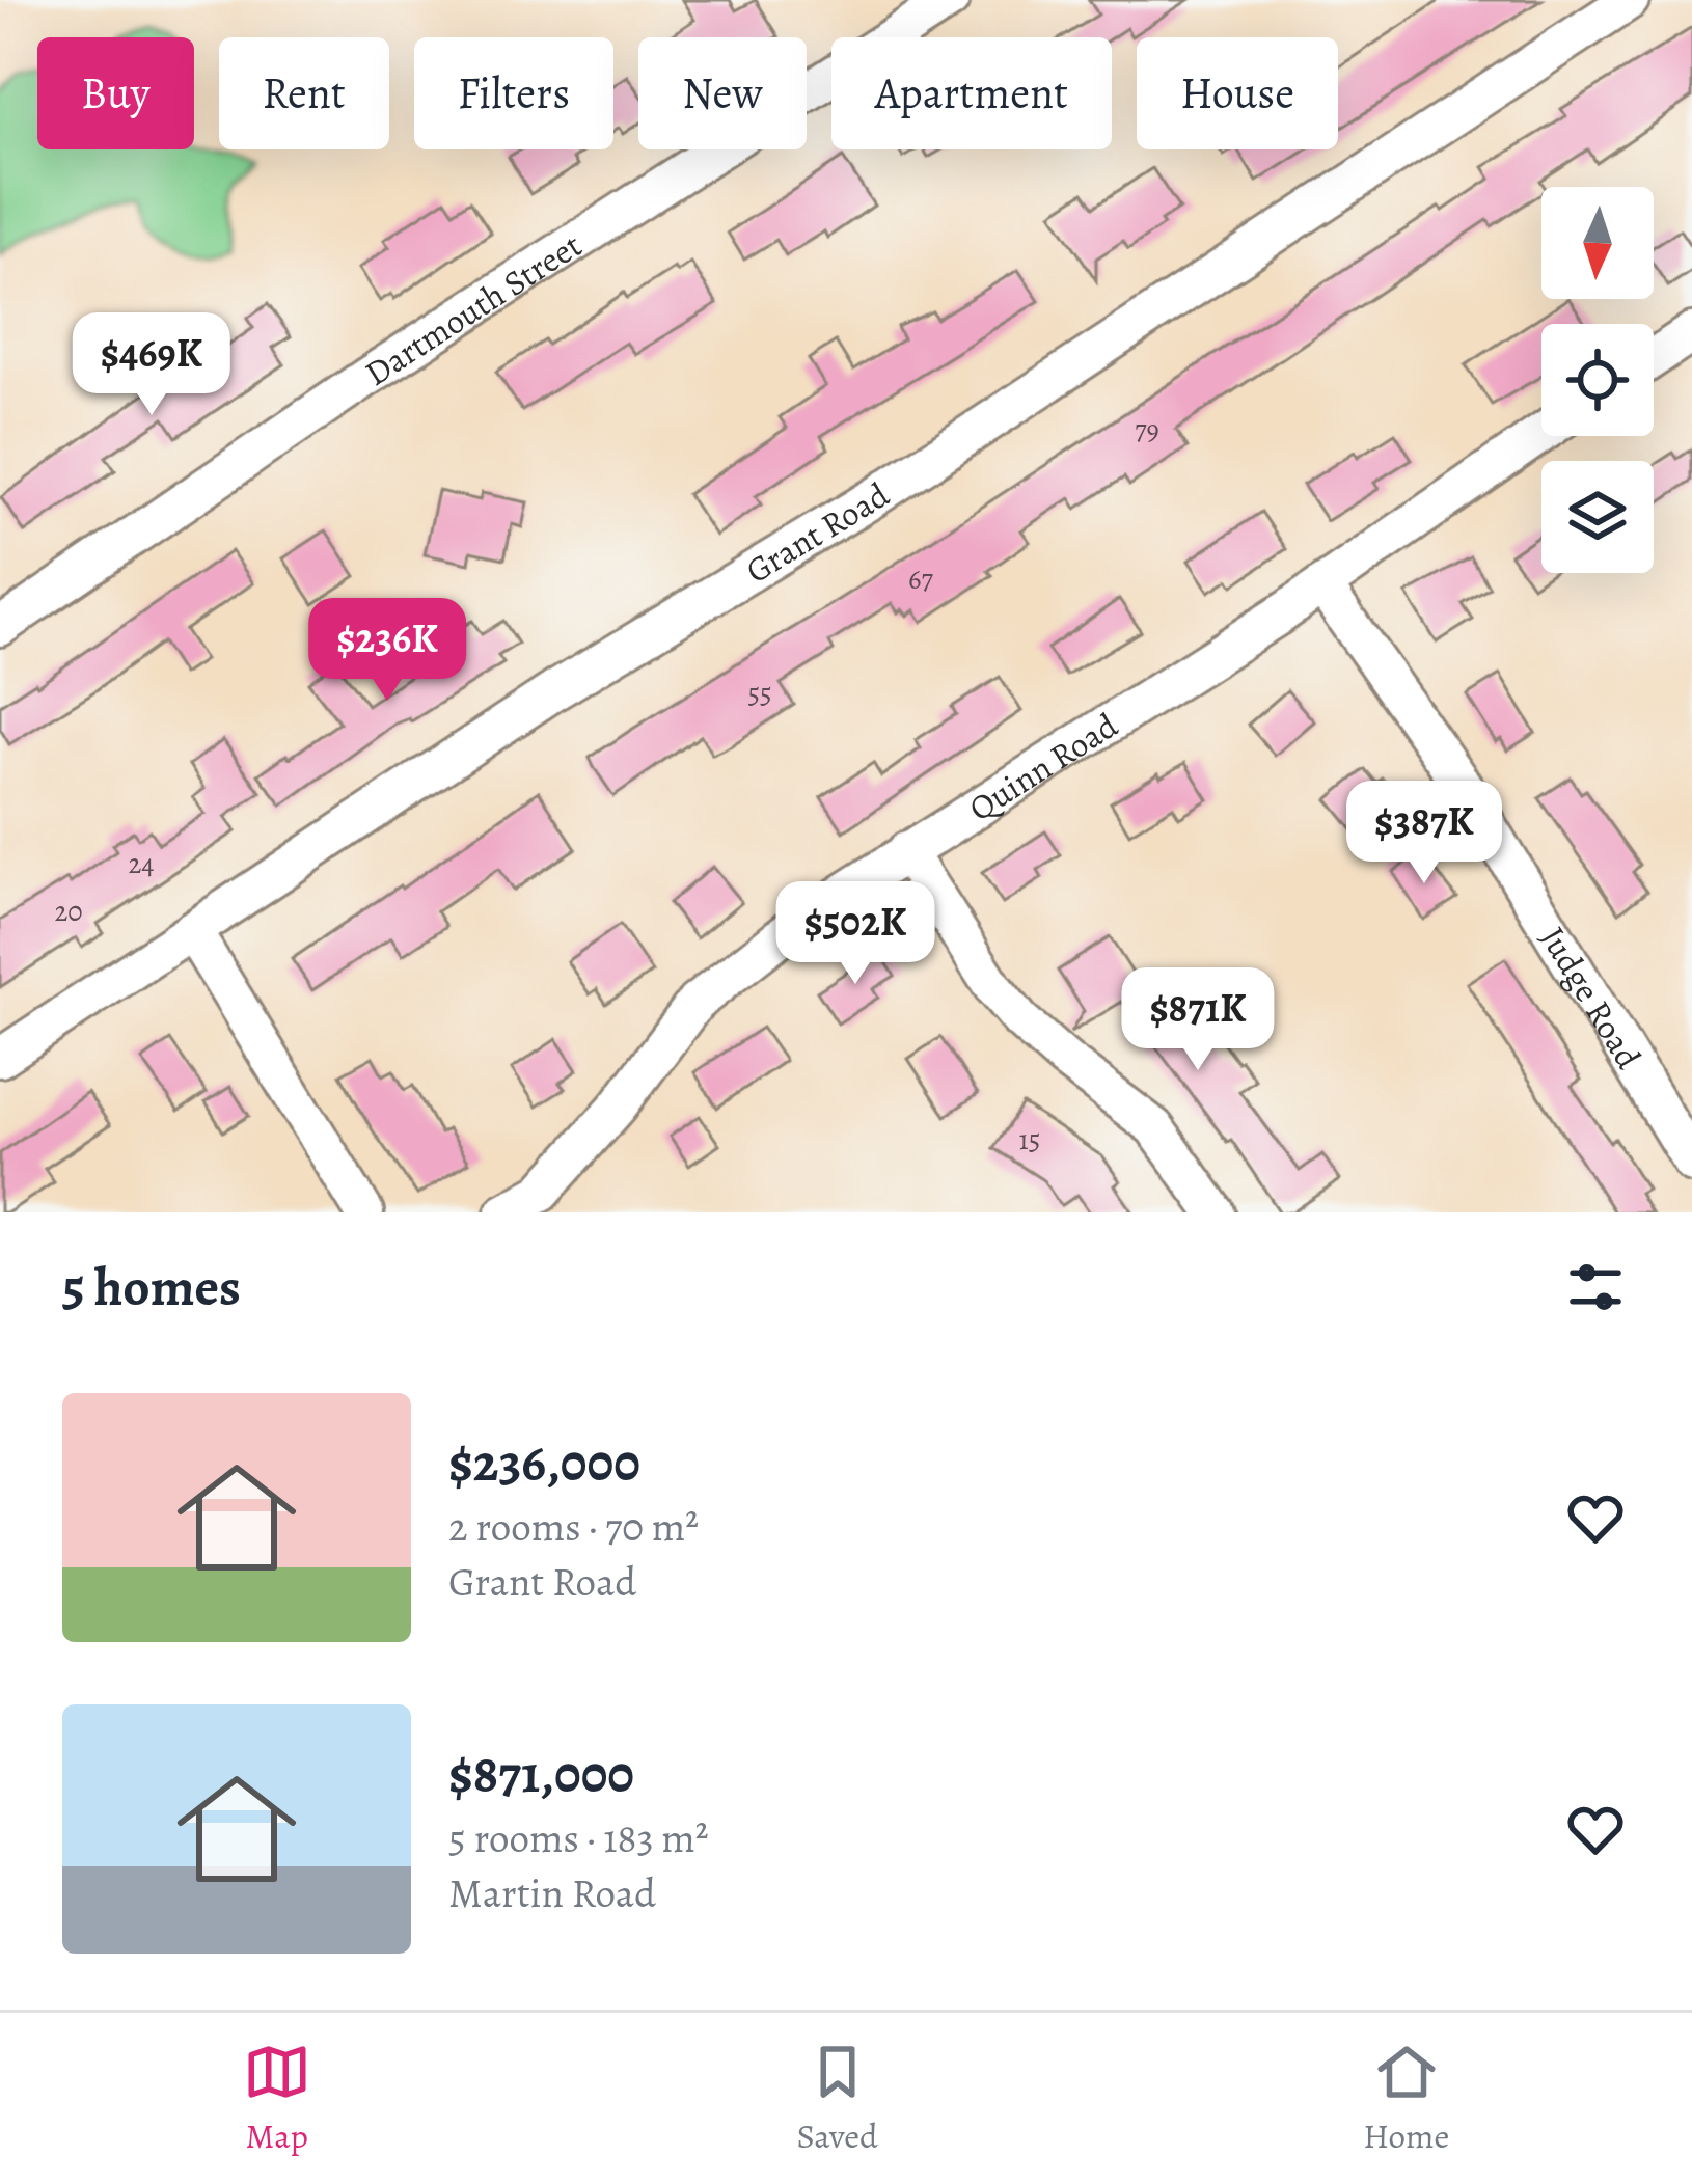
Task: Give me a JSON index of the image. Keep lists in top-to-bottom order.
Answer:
{
  "streets": {
    "street": [
      "Dartmouth Street",
      "Grant Road",
      "Quinn Road",
      "Judge Road"
    ]
  },
  "crossings": [
    ["Quinn Road", "Judge Road"]
  ],
  "house_numbers": [
    "79",
    "67",
    "55",
    "24",
    "20",
    "15"
  ],
  "north": "bottom",
  "page": {
    "chip": [
      "Buy",
      "Rent",
      "Filters",
      "New",
      "Apartment",
      "House"
    ],
    "price": [
      "$469K",
      "$236K",
      "$387K",
      "$502K",
      "$871K"
    ],
    "heading": "5 homes",
    "list": [
      {
        "name": "$236,000",
        "note": "2 rooms · 70 m² · Grant Road"
      },
      {
        "name": "$871,000",
        "note": "5 rooms · 183 m² · Martin Road"
      }
    ],
    "tabs": ["Map", "Saved", "Home"]
  }
}
